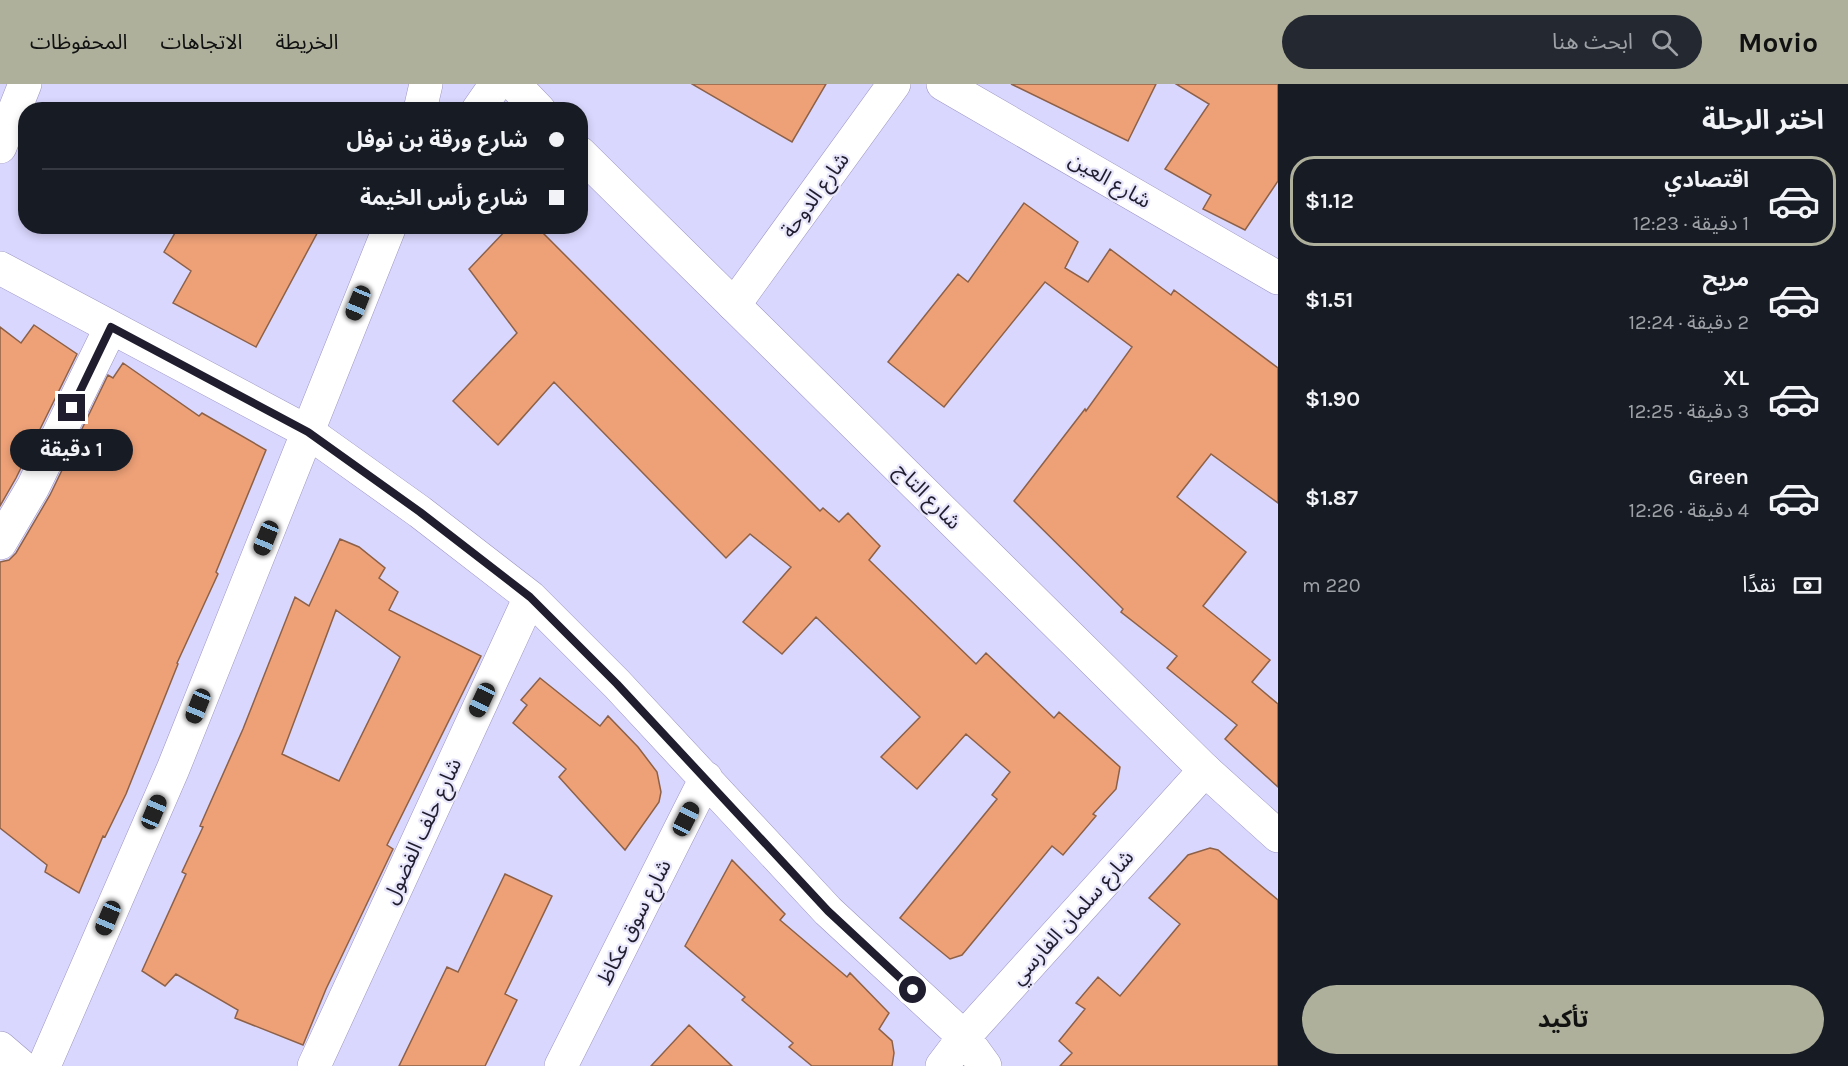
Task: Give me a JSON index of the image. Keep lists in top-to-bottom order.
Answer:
{
  "streets": {
    "street": [
      "شارع العين",
      "شارع الدوحة",
      "شارع التاج",
      "شارع حلف الفضول",
      "شارع سلمان الفارسي",
      "شارع سوق عكاظ"
    ]
  },
  "crossings": [
    ["شارع الدوحة", "شارع التاج"],
    ["شارع التاج", "شارع سلمان الفارسي"]
  ],
  "page": {
    "header": "Movio",
    "search": "ابحث هنا",
    "nav": ["الخريطة", "الاتجاهات", "المحفوظات"],
    "heading": "اختر الرحلة",
    "banner": ["شارع ورقة بن نوفل", "شارع رأس الخيمة"],
    "list": [
      {
        "name": "اقتصادي",
        "note": "1 دقيقة · 12:23",
        "value": "$1.12"
      },
      {
        "name": "مريح",
        "note": "2 دقيقة · 12:24",
        "value": "$1.51"
      },
      {
        "name": "XL",
        "note": "3 دقيقة · 12:25",
        "value": "$1.90"
      },
      {
        "name": "Green",
        "note": "4 دقيقة · 12:26",
        "value": "$1.87"
      }
    ],
    "bubble": "1 دقيقة",
    "pay": ["نقدًا", "220 m"],
    "buttons": "تأكيد"
  }
}
